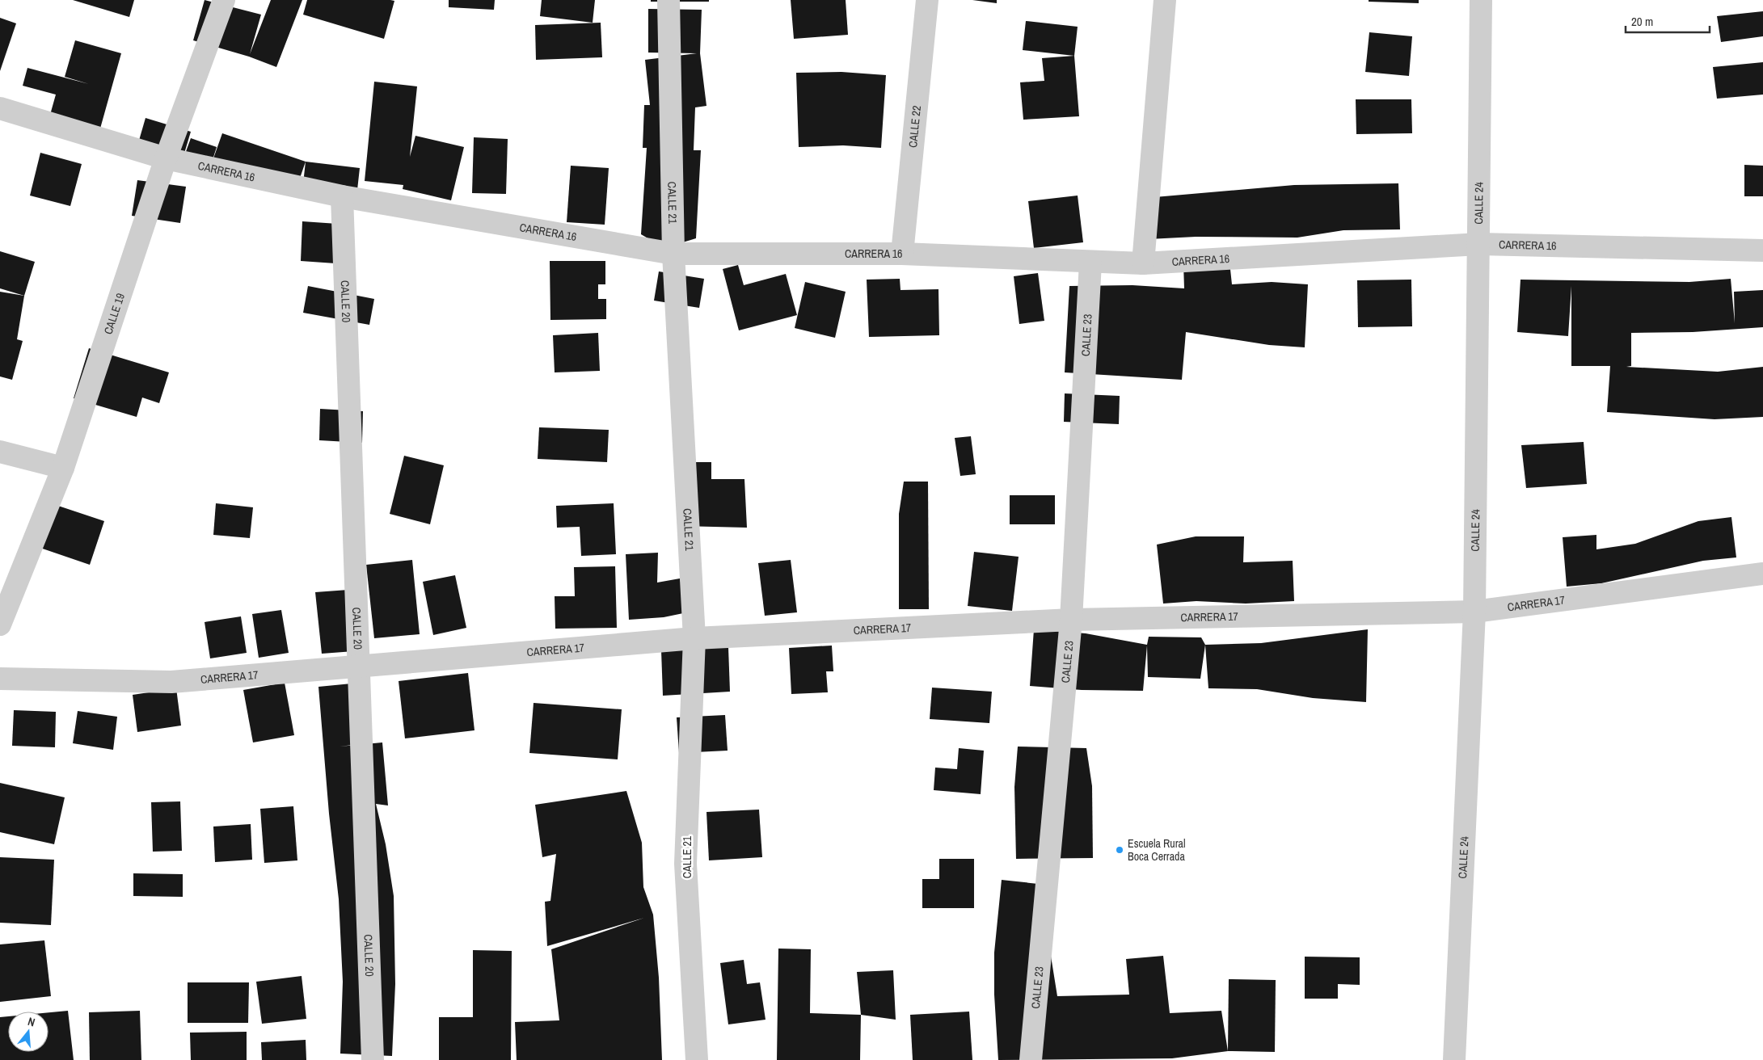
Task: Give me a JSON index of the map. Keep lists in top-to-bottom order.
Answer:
{
  "streets": {
    "street": [
      "CALLE 22",
      "CARRERA 16",
      "CALLE 24",
      "CALLE 21",
      "CALLE 20",
      "CALLE 19",
      "CALLE 23",
      "CARRERA 17"
    ]
  },
  "crossings": [
    ["CALLE 22", "CARRERA 16"],
    ["CARRERA 16", "CALLE 24"],
    ["CARRERA 16", "CALLE 21"],
    ["CARRERA 16", "CALLE 20"],
    ["CARRERA 16", "CALLE 19"],
    ["CARRERA 16", "CALLE 23"],
    ["CALLE 24", "CARRERA 17"],
    ["CALLE 21", "CARRERA 17"],
    ["CALLE 20", "CARRERA 17"],
    ["CALLE 23", "CARRERA 17"]
  ],
  "places": ["Escuela Rural Boca Cerrada"],
  "scale_bar": "20 m",
  "north": "top"
}
